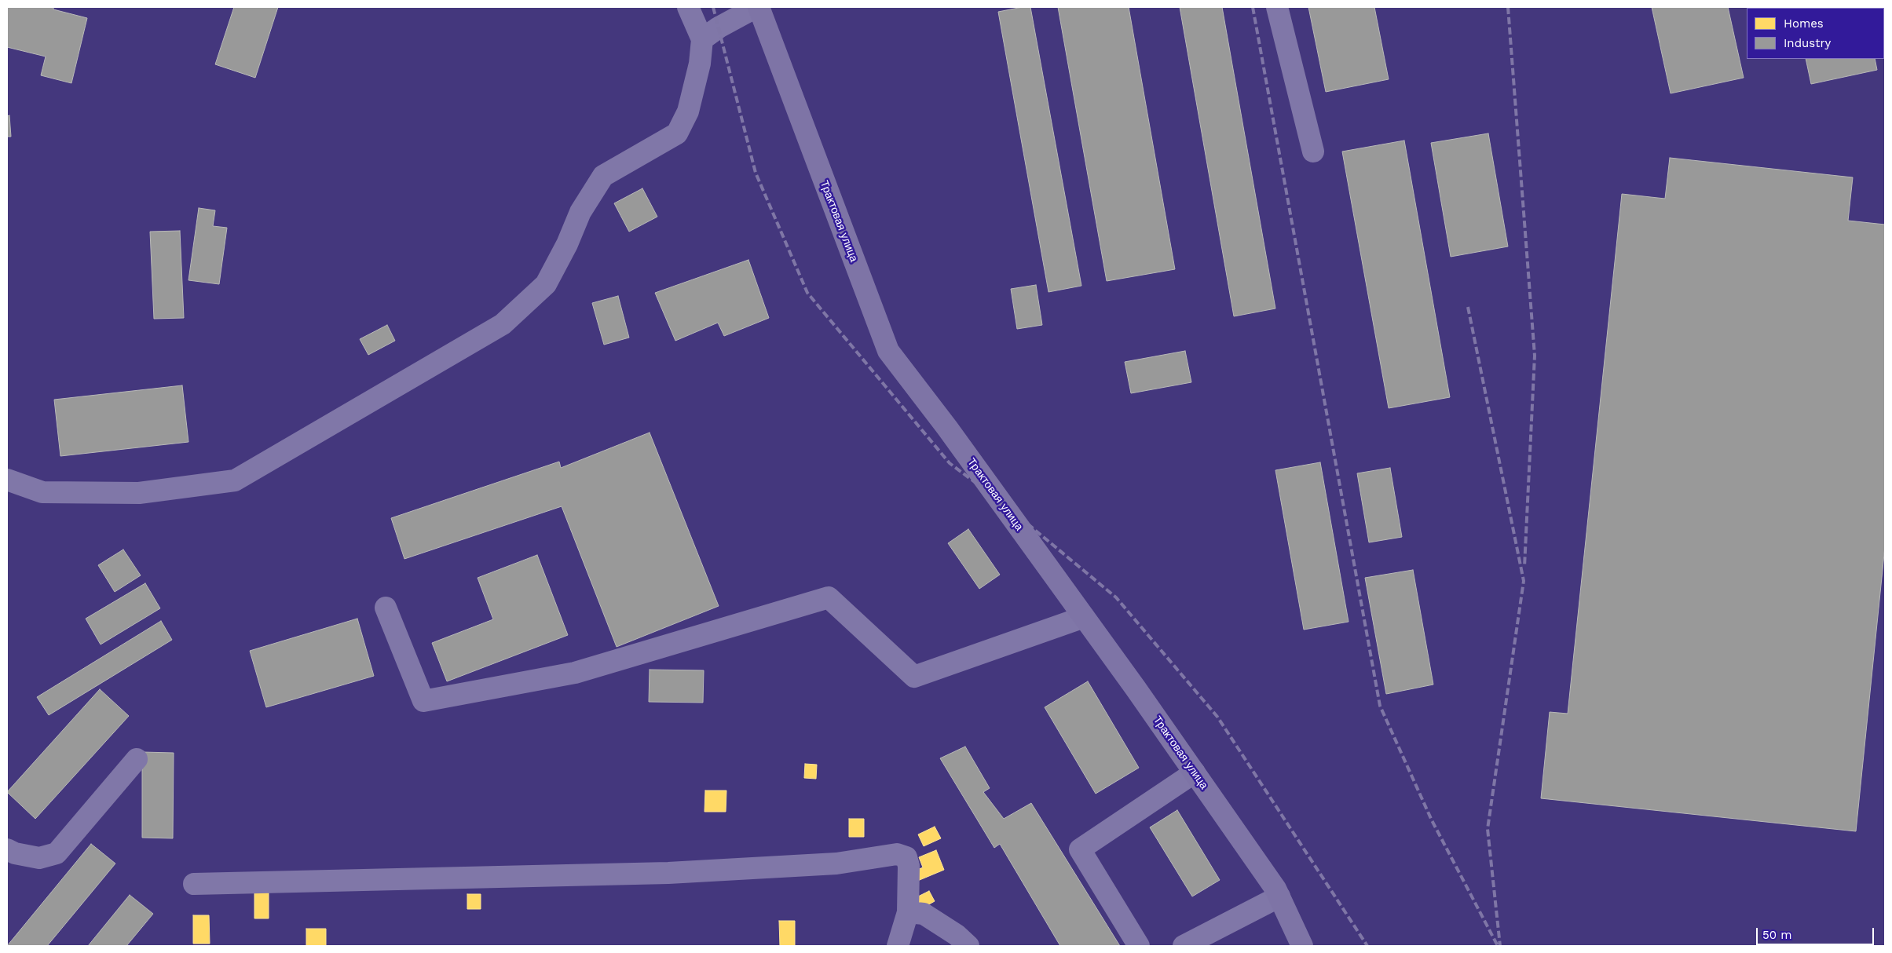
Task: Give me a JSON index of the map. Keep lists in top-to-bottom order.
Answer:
{
  "streets": {
    "main road": ["Трактовая улица"]
  },
  "legend": ["Homes", "Industry"],
  "scale_bar": "50 m"
}
